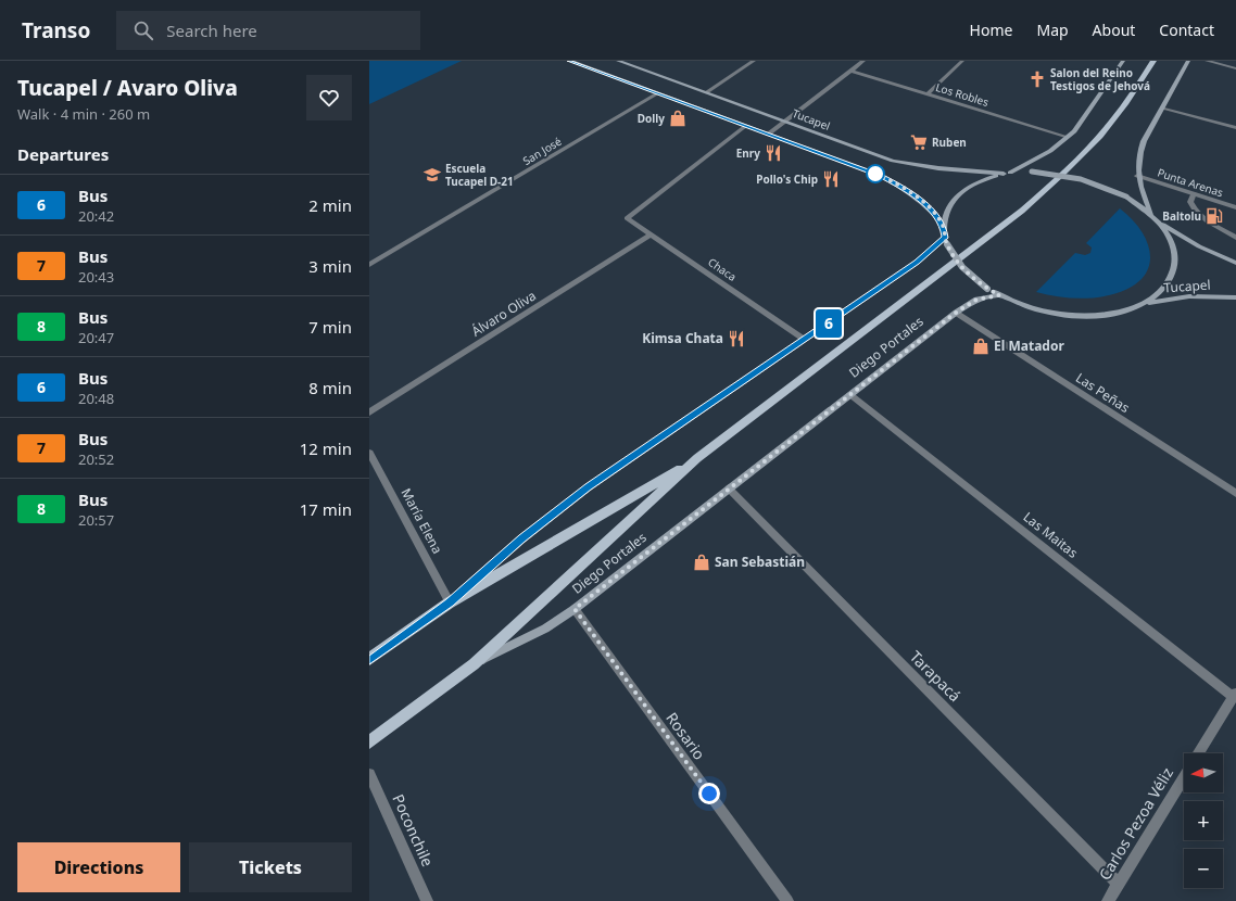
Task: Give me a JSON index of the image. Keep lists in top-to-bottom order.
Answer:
{
  "streets": {
    "main road": ["Tucapel", "Diego Portales"],
    "street": [
      "Los Robles",
      "San José",
      "Punta Arenas",
      "Chaca",
      "Álvaro Oliva",
      "Las Peñas",
      "María Elena",
      "Las Maitas",
      "Tarapacá",
      "Rosario",
      "Carlos Pezoa Véliz",
      "Poconchile"
    ]
  },
  "crossings": [
    ["Tucapel", "Diego Portales"],
    ["Chaca", "Álvaro Oliva"],
    ["Diego Portales", "Las Peñas"],
    ["Diego Portales", "María Elena"],
    ["Diego Portales", "Las Maitas"],
    ["Diego Portales", "Tarapacá"],
    ["Diego Portales", "Rosario"],
    ["Tarapacá", "Carlos Pezoa Véliz"]
  ],
  "places": {
    "church": ["Salon del Reino Testigos de Jehová"],
    "shop": ["Dolly", "El Matador", "San Sebastián"],
    "supermarket": ["Ruben"],
    "restaurant": ["Enry", "Pollo's Chip", "Kimsa Chata"],
    "school or university": ["Escuela Tucapel D-21"],
    "fuel station": ["Baltolu"]
  },
  "lines": ["bus line 6"],
  "north": "left",
  "page": {
    "header": "Transo",
    "search": "Search here",
    "nav": [
      "Home",
      "Map",
      "About",
      "Contact"
    ],
    "heading": [
      ["Tucapel / Avaro Oliva", "Walk · 4 min · 260 m"],
      "Departures"
    ],
    "on_map": "6",
    "list": [
      {
        "mark": "6",
        "name": "Bus",
        "note": "20:42",
        "value": "2 min"
      },
      {
        "mark": "7",
        "name": "Bus",
        "note": "20:43",
        "value": "3 min"
      },
      {
        "mark": "8",
        "name": "Bus",
        "note": "20:47",
        "value": "7 min"
      },
      {
        "mark": "6",
        "name": "Bus",
        "note": "20:48",
        "value": "8 min"
      },
      {
        "mark": "7",
        "name": "Bus",
        "note": "20:52",
        "value": "12 min"
      },
      {
        "mark": "8",
        "name": "Bus",
        "note": "20:57",
        "value": "17 min"
      }
    ],
    "map_buttons": ["+", "−"],
    "buttons": ["Directions", "Tickets"]
  }
}
